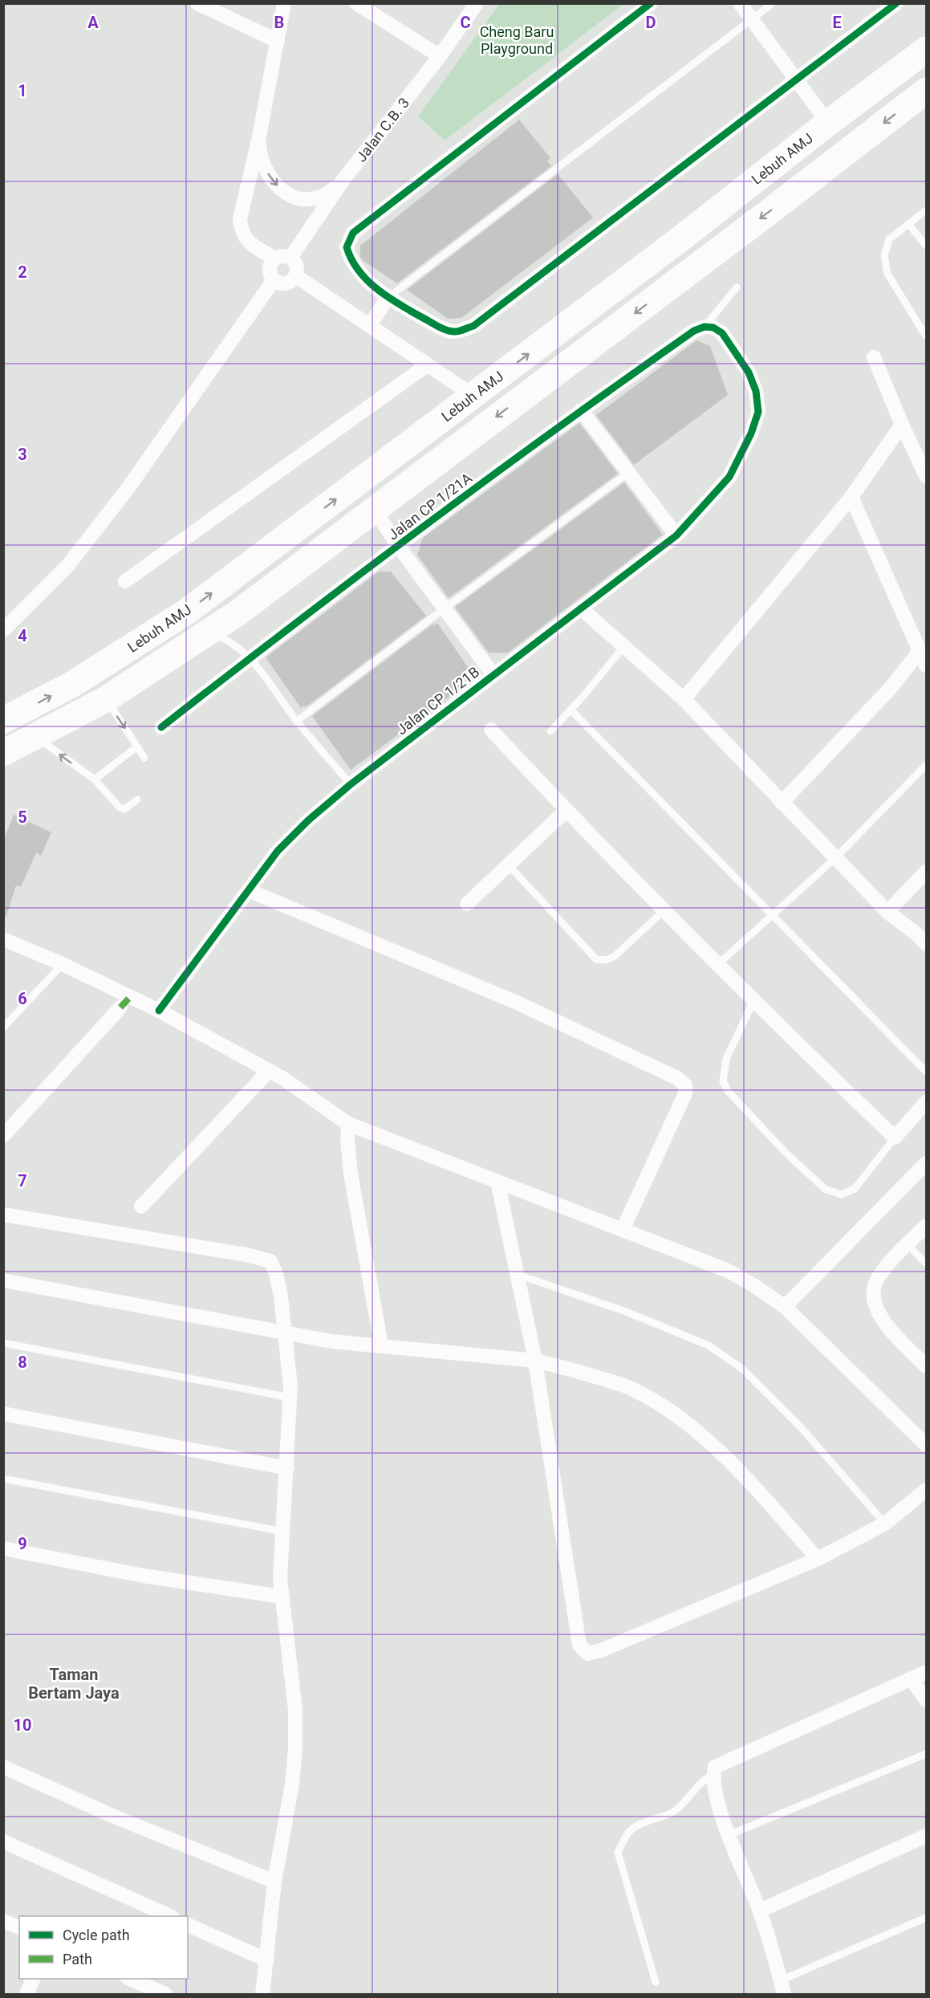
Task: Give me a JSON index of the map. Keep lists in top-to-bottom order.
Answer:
{
  "streets": {
    "highway": ["Lebuh AMJ"],
    "street": ["Jalan C.B. 3", "Jalan CP 1/21A", "Jalan CP 1/21B"]
  },
  "crossings": [
    ["Jalan CP 1/21A", "Jalan CP 1/21B"]
  ],
  "districts": ["Taman Bertam Jaya"],
  "parks": ["Cheng Baru Playground"],
  "legend": ["Cycle path", "Path"],
  "grid": {
    "columns": [
      "A",
      "B",
      "C",
      "D",
      "E"
    ],
    "rows": [
      "1",
      "2",
      "3",
      "4",
      "5",
      "6",
      "7",
      "8",
      "9",
      "10"
    ]
  }
}
